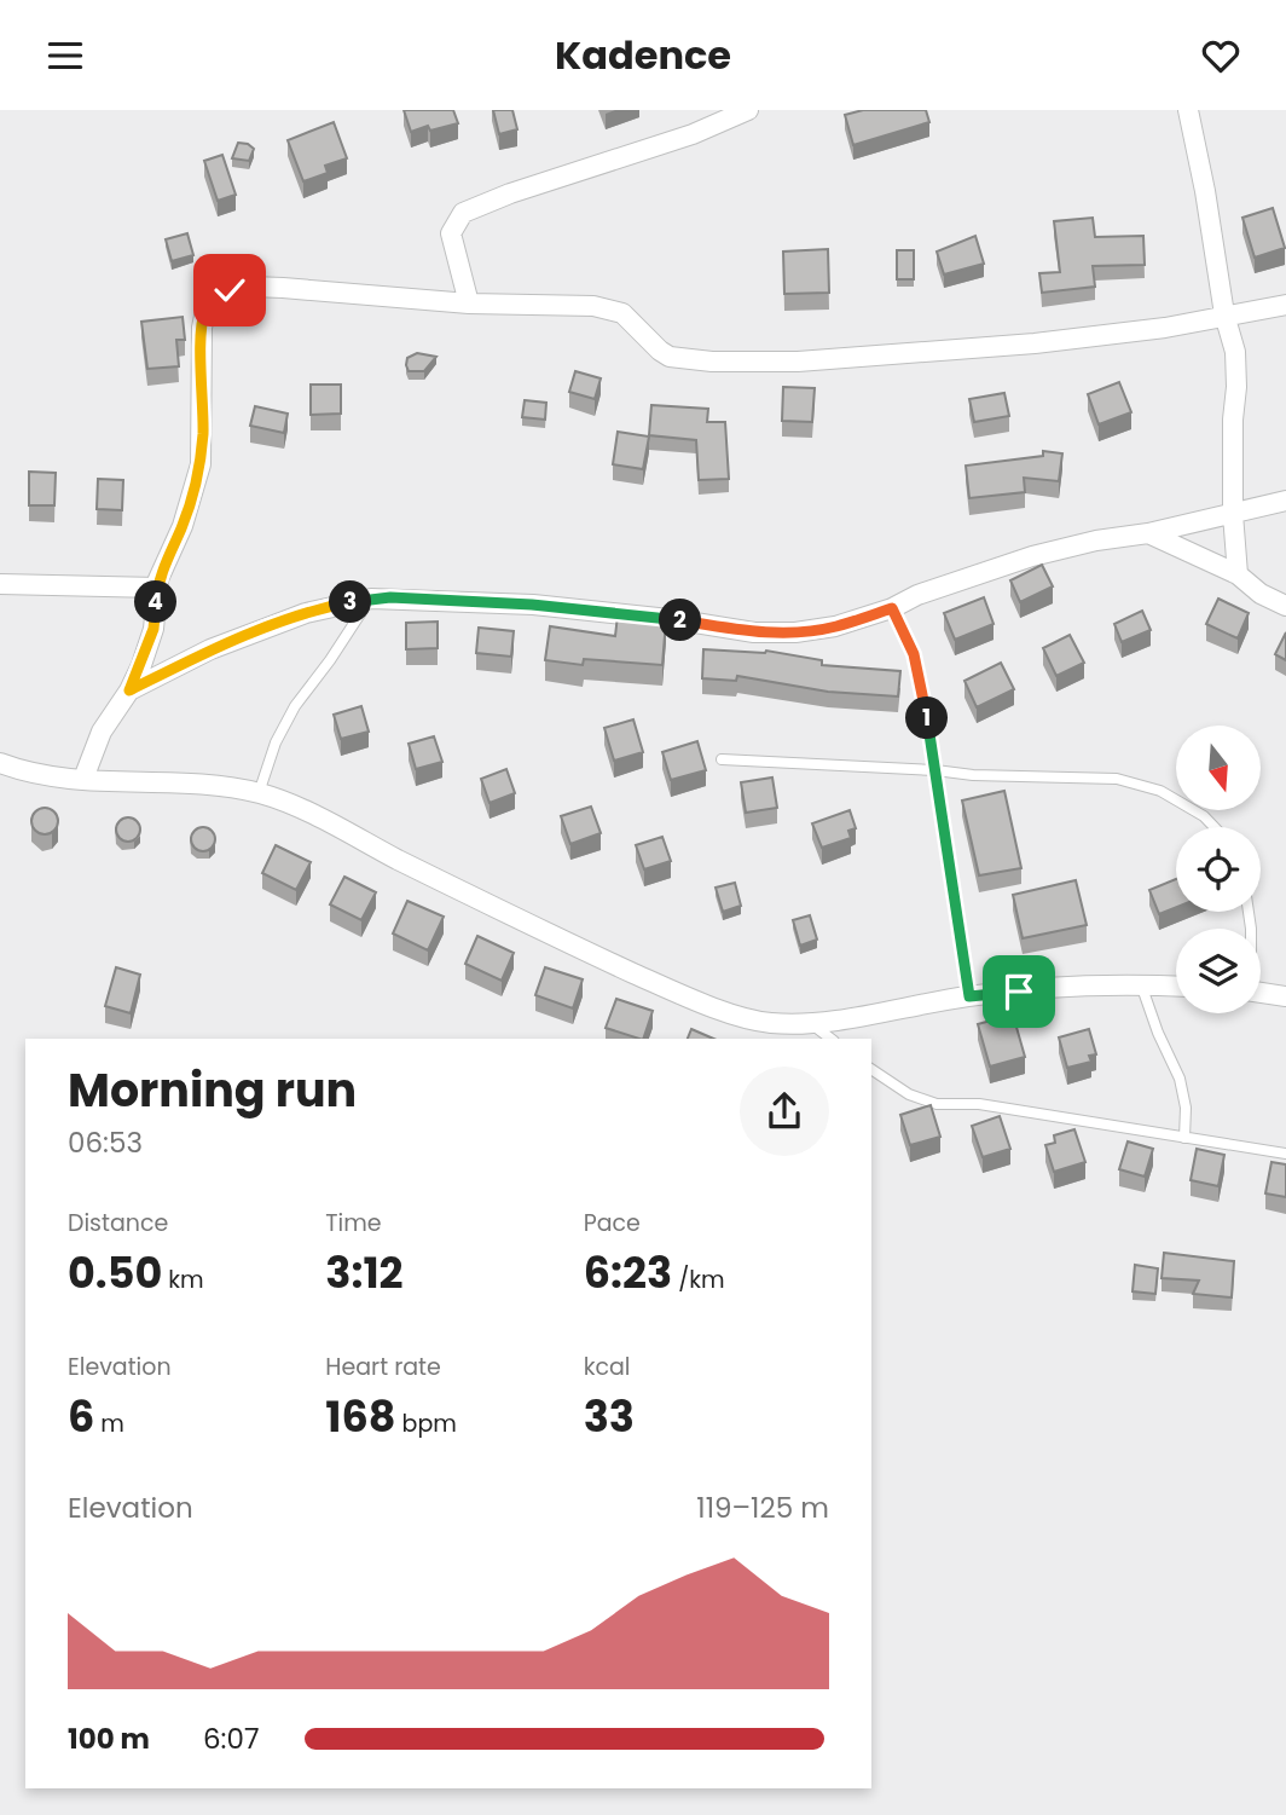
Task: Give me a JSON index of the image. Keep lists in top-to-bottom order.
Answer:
{
  "north": "bottom",
  "page": {
    "header": "Kadence",
    "pins": [
      "3",
      "4",
      "2",
      "1"
    ],
    "heading": ["Morning run", "06:53"],
    "stats": [
      ["Distance", "0.50 km"],
      ["Time", "3:12"],
      ["Pace", "6:23 /km"],
      ["Elevation", "6 m"],
      ["Heart rate", "168 bpm"],
      ["kcal", "33"]
    ],
    "chart": ["Elevation", "119–125 m"],
    "list": [
      {
        "name": "100 m",
        "note": "6:07"
      }
    ]
  }
}
